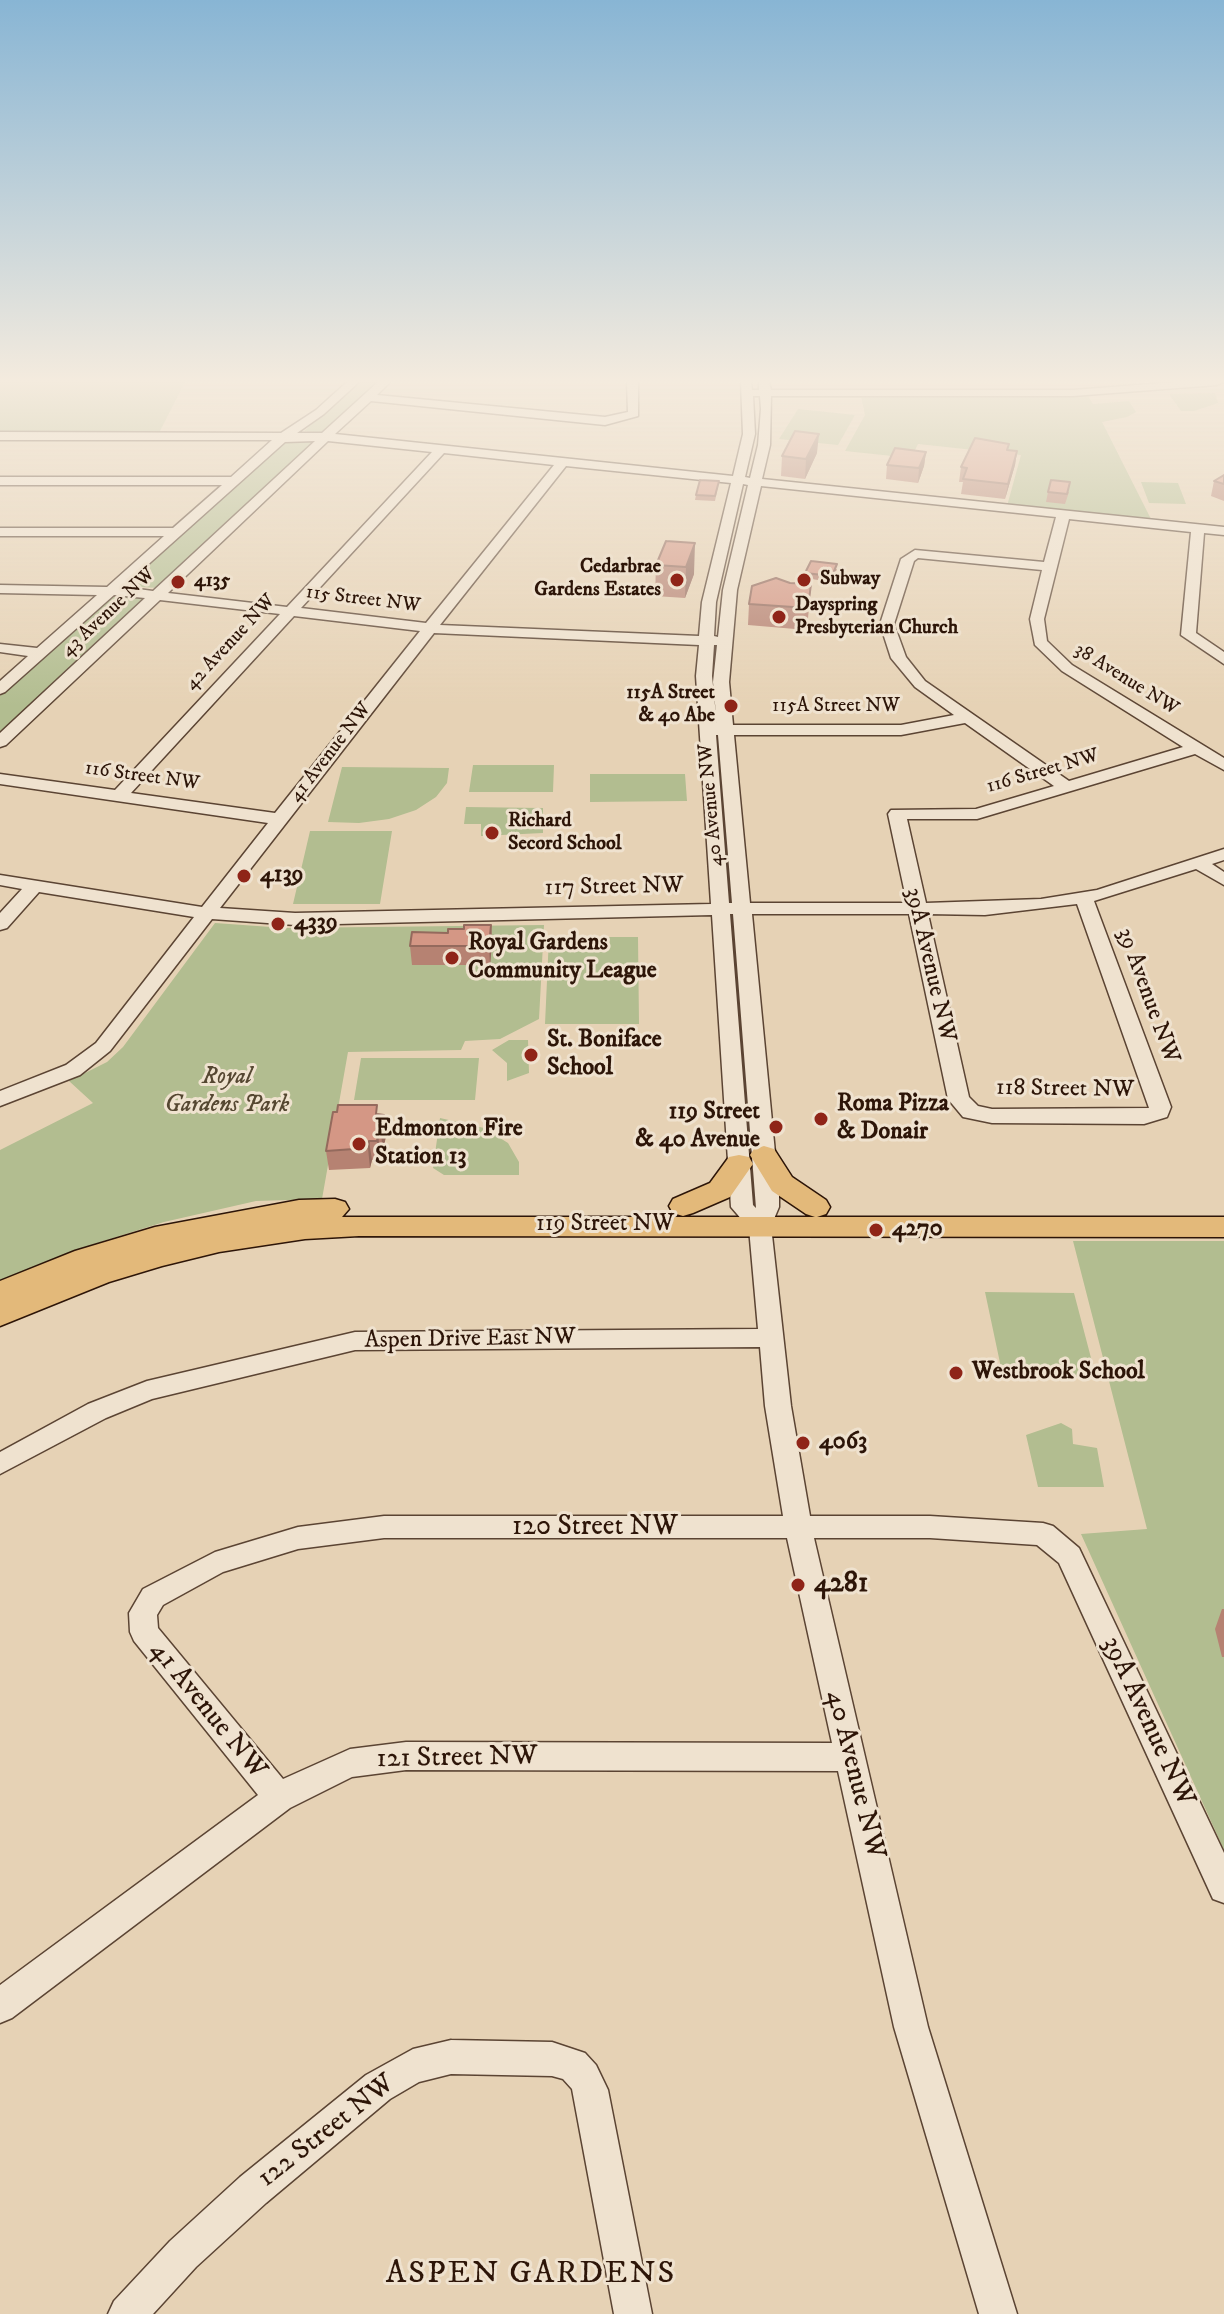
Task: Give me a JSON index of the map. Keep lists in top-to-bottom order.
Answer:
{
  "streets": {
    "main road": ["119 Street NW"],
    "street": [
      "115 Street NW",
      "43 Avenue NW",
      "42 Avenue NW",
      "38 Avenue NW",
      "115A Street NW",
      "41 Avenue NW",
      "116 Street NW",
      "40 Avenue NW",
      "117 Street NW",
      "39A Avenue NW",
      "39 Avenue NW",
      "118 Street NW",
      "Aspen Drive East NW",
      "120 Street NW",
      "121 Street NW",
      "122 Street NW"
    ]
  },
  "crossings": [
    ["115 Street NW", "43 Avenue NW"],
    ["115 Street NW", "42 Avenue NW"],
    ["115 Street NW", "41 Avenue NW"],
    ["115 Street NW", "40 Avenue NW"],
    ["42 Avenue NW", "116 Street NW"],
    ["38 Avenue NW", "116 Street NW"],
    ["115A Street NW", "40 Avenue NW"],
    ["41 Avenue NW", "116 Street NW"],
    ["41 Avenue NW", "117 Street NW"],
    ["41 Avenue NW", "120 Street NW"],
    ["41 Avenue NW", "121 Street NW"],
    ["116 Street NW", "39A Avenue NW"],
    ["40 Avenue NW", "117 Street NW"],
    ["40 Avenue NW", "119 Street NW"],
    ["40 Avenue NW", "Aspen Drive East NW"],
    ["40 Avenue NW", "120 Street NW"],
    ["40 Avenue NW", "121 Street NW"],
    ["117 Street NW", "39A Avenue NW"],
    ["117 Street NW", "39 Avenue NW"],
    ["39A Avenue NW", "118 Street NW"],
    ["39A Avenue NW", "120 Street NW"],
    ["39 Avenue NW", "118 Street NW"]
  ],
  "districts": ["ASPEN GARDENS"],
  "parks": ["Royal Gardens Park"],
  "places": [
    "Cedarbrae Gardens Estates",
    "Subway",
    "4135",
    "Dayspring Presbyterian Church",
    "115A Street & 40 Abe",
    "Richard Secord School",
    "4139",
    "4339",
    "Royal Gardens Community League",
    "St. Boniface School",
    "Roma Pizza & Donair",
    "119 Street & 40 Avenue",
    "Edmonton Fire Station 13",
    "4270",
    "Westbrook School",
    "4063",
    "4281"
  ]
}
